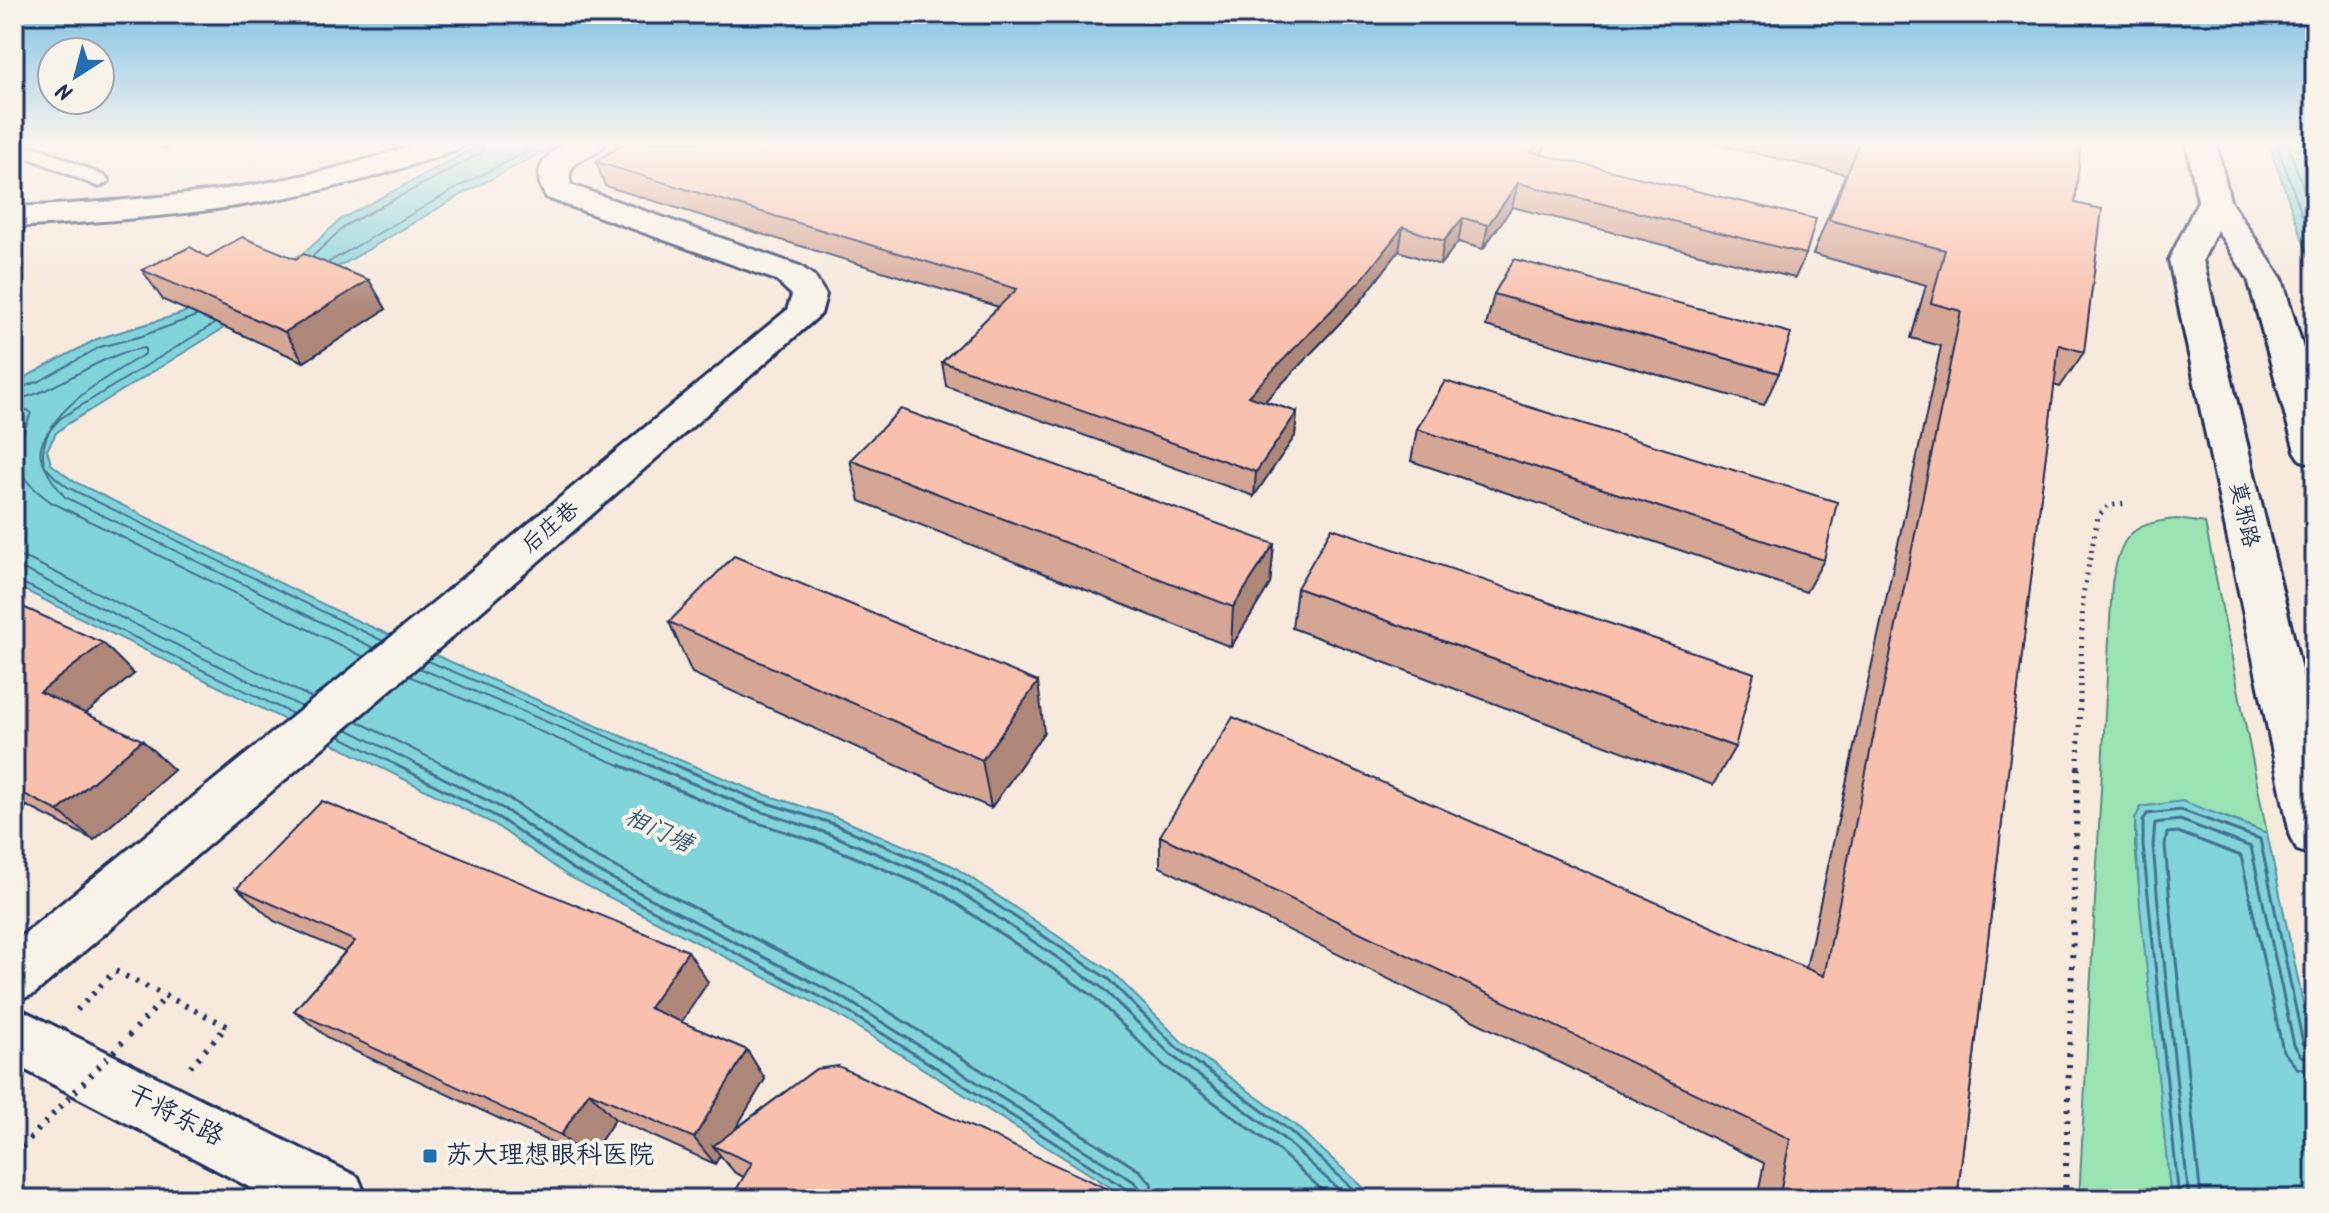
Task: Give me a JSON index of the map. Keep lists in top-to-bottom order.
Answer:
{
  "streets": {
    "street": ["莫邪路", "后庄巷", "干将东路"]
  },
  "water": ["相门塘"],
  "places": {
    "transit": ["苏大理想眼科医院"]
  },
  "north": "bottom left"
}
